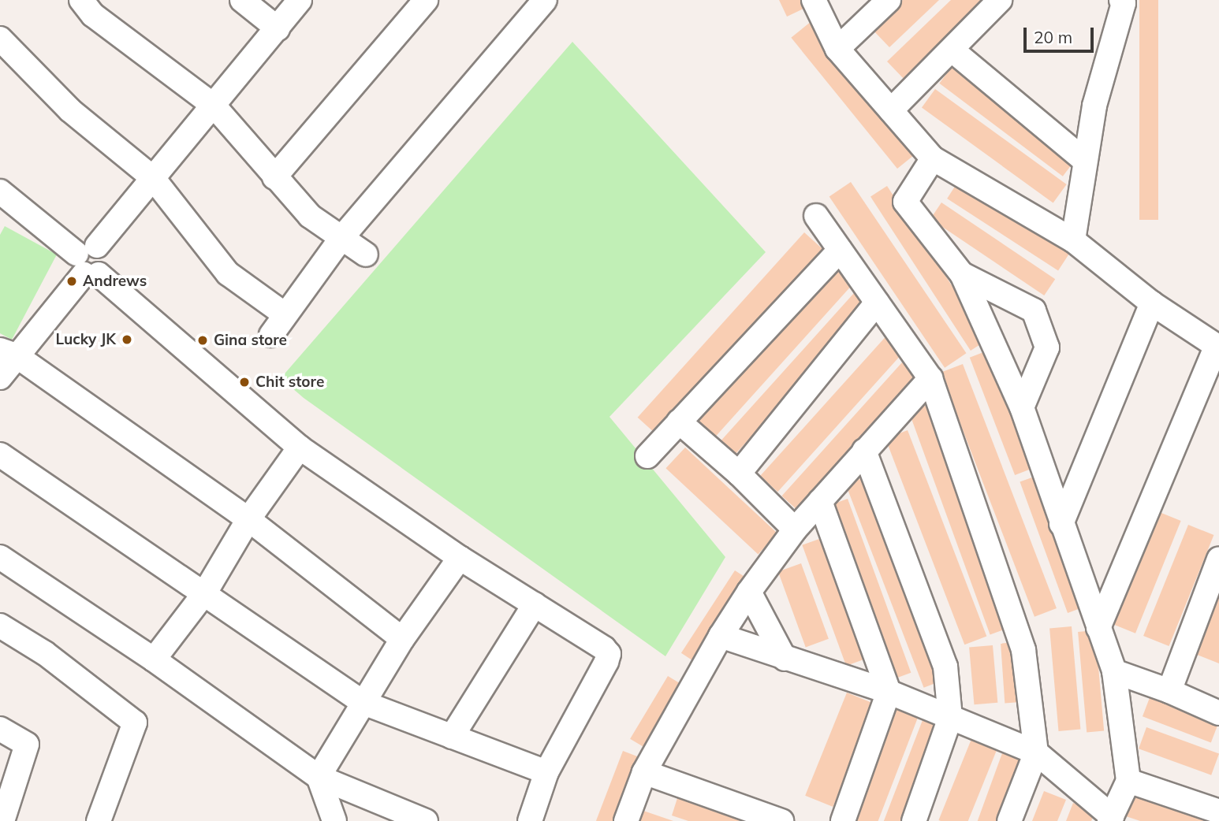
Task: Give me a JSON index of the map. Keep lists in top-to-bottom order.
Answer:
{
  "places": [
    "Andrews",
    "Lucky JK",
    "Gina store",
    "Chit store"
  ],
  "scale_bar": "20 m"
}
